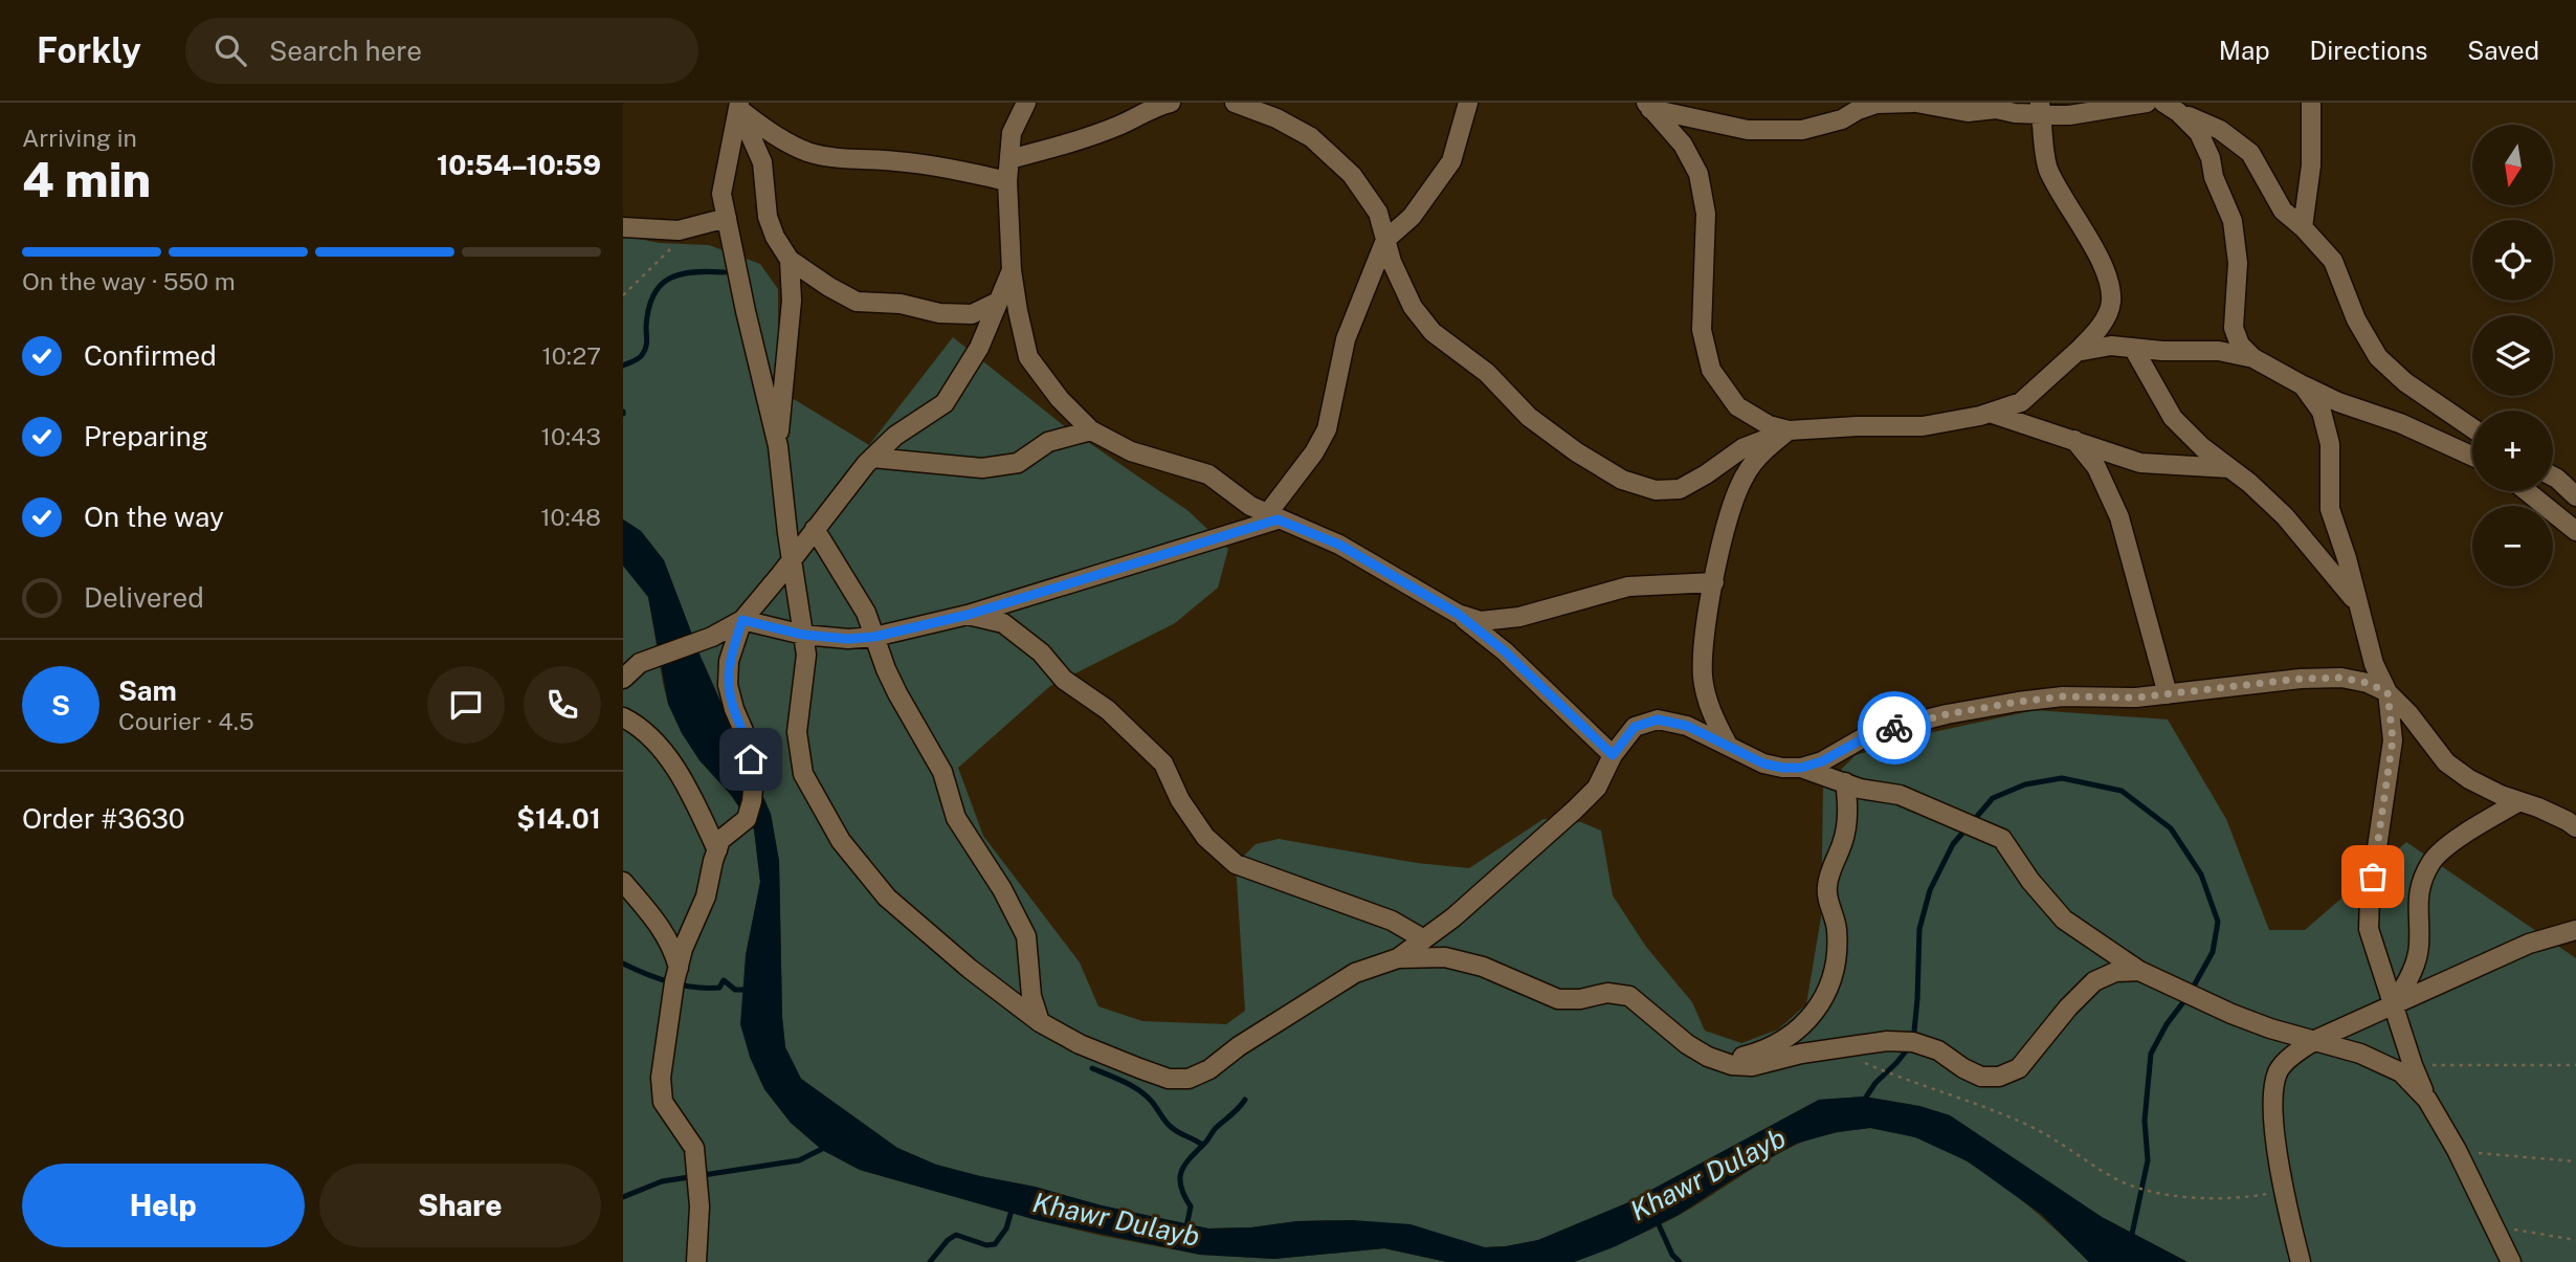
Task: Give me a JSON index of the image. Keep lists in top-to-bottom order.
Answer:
{
  "water": ["Khawr Dulayb"],
  "north": "bottom",
  "page": {
    "header": "Forkly",
    "search": "Search here",
    "nav": ["Map", "Directions", "Saved"],
    "heading": ["4 min", "Arriving in", "10:54–10:59"],
    "panel": [
      "Sam",
      "Courier · 4.5",
      "Order #3630",
      "$14.01"
    ],
    "map_buttons": ["+", "−"],
    "bar": "On the way · 550 m",
    "list": [
      ["Confirmed", "10:27"],
      ["Preparing", "10:43"],
      ["On the way", "10:48"],
      "Delivered"
    ],
    "round": "S",
    "buttons": ["Help", "Share"]
  }
}
